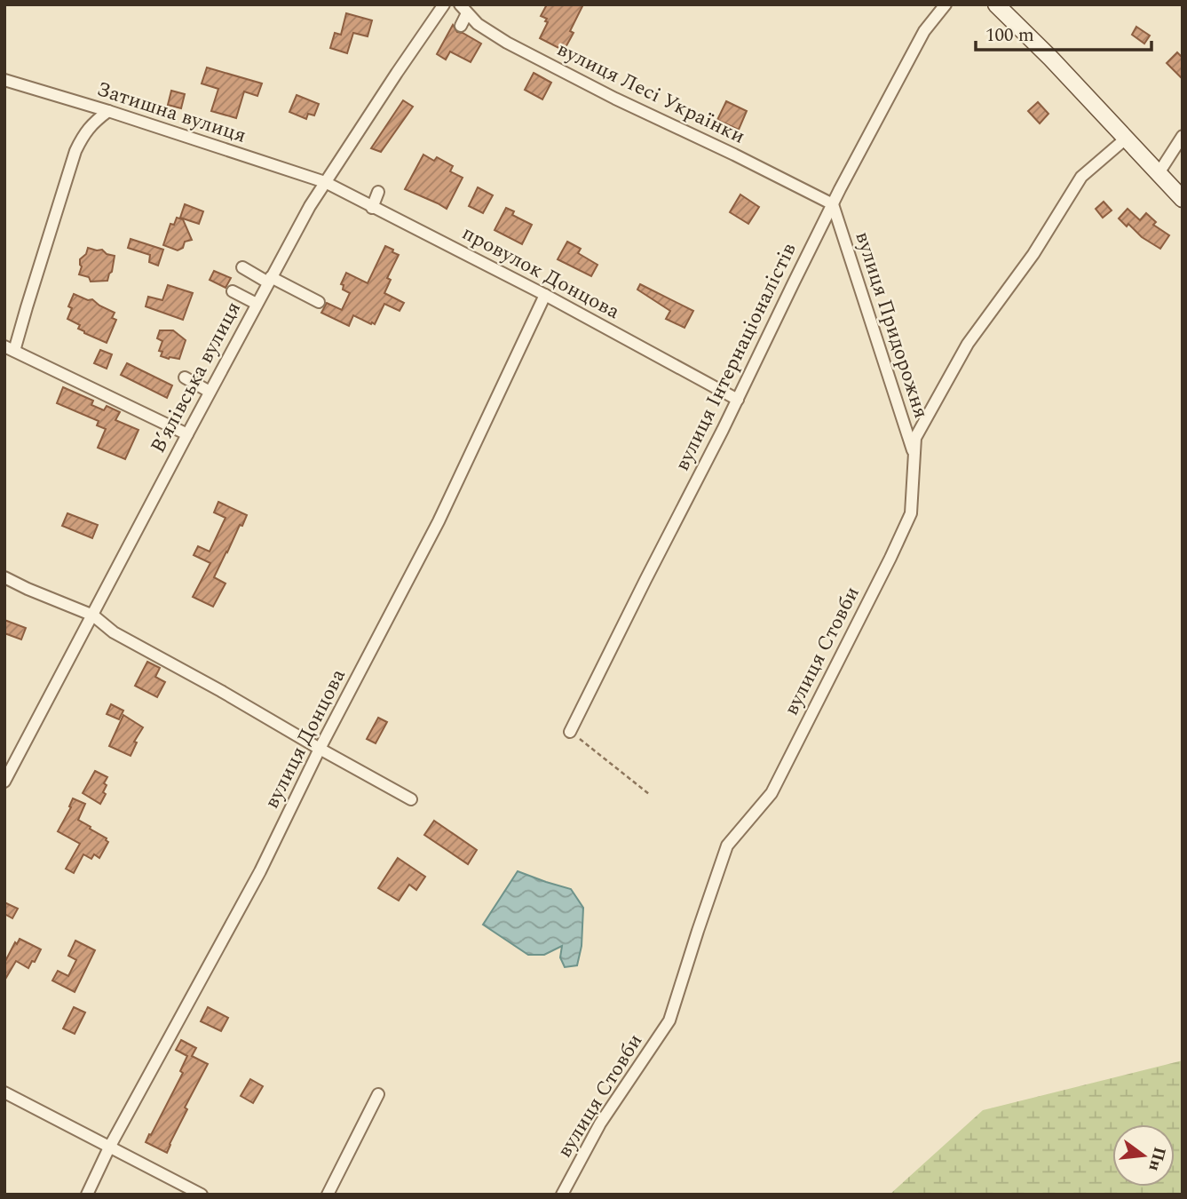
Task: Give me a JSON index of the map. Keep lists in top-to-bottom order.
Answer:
{
  "streets": {
    "street": [
      "вулиця Лесі Українки",
      "Затишна вулиця",
      "провулок Донцова",
      "вулиця Придорожня",
      "вулиця Інтернаціоналістів",
      "В’ялівська вулиця",
      "вулиця Стовби",
      "вулиця Донцова"
    ]
  },
  "crossings": [
    ["вулиця Лесі Українки", "вулиця Придорожня"],
    ["вулиця Лесі Українки", "вулиця Інтернаціоналістів"],
    ["Затишна вулиця", "провулок Донцова"],
    ["Затишна вулиця", "В’ялівська вулиця"],
    ["провулок Донцова", "вулиця Інтернаціоналістів"],
    ["провулок Донцова", "В’ялівська вулиця"],
    ["провулок Донцова", "вулиця Донцова"],
    ["вулиця Придорожня", "вулиця Інтернаціоналістів"],
    ["вулиця Придорожня", "вулиця Стовби"]
  ],
  "scale_bar": "100 m",
  "north": "right"
}
